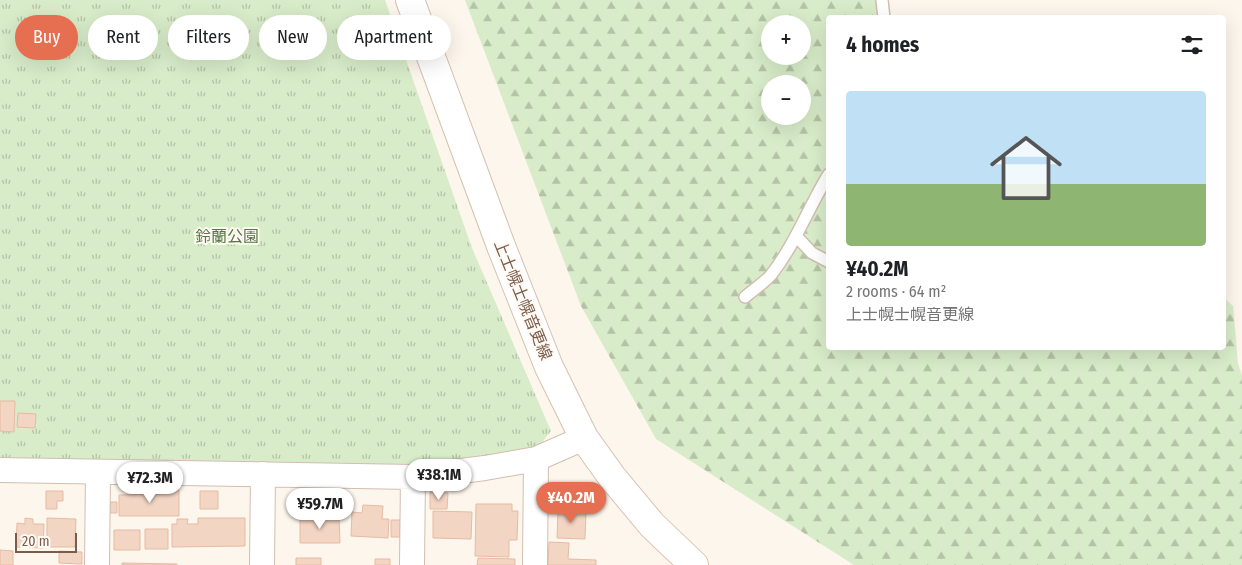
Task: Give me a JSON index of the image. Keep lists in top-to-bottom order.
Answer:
{
  "streets": {
    "main road": ["上士幌士幌音更線"]
  },
  "parks": ["鈴蘭公園"],
  "scale_bar": "20 m",
  "page": {
    "map_buttons": ["+", "−"],
    "chip": [
      "Buy",
      "Rent",
      "Filters",
      "New",
      "Apartment"
    ],
    "heading": "4 homes",
    "list": [
      {
        "name": "¥40.2M",
        "note": "2 rooms · 64 m² · 上士幌士幌音更線"
      }
    ],
    "price": [
      "¥38.1M",
      "¥72.3M",
      "¥40.2M",
      "¥59.7M"
    ],
    "scale": "20 m"
  }
}
